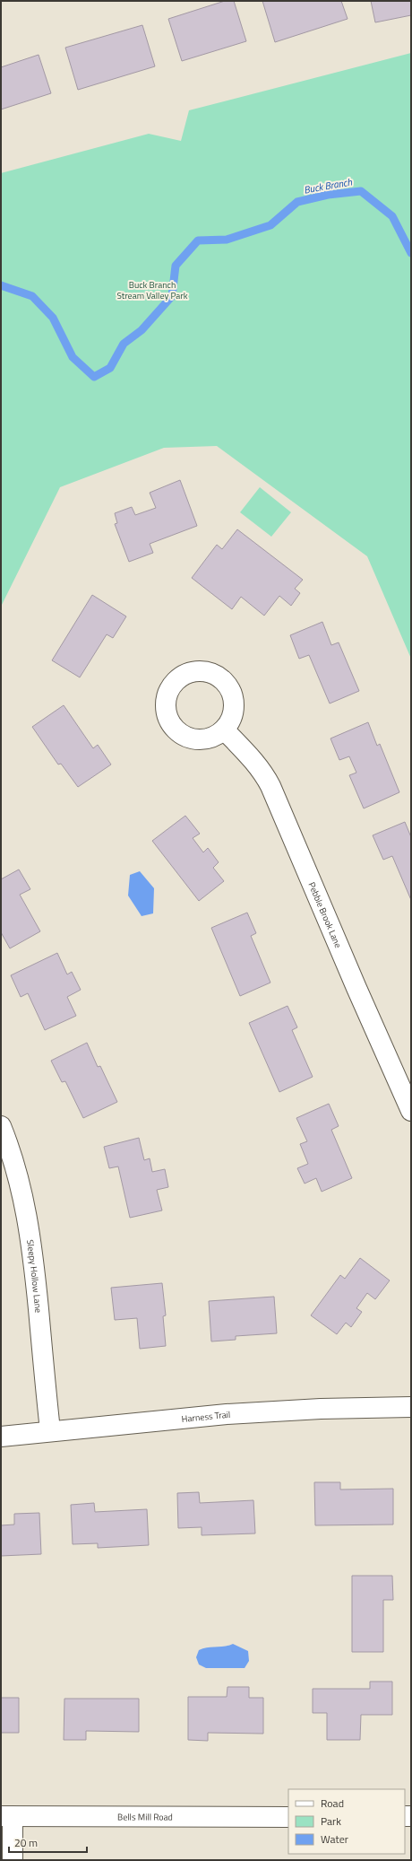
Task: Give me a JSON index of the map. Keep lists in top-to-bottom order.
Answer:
{
  "streets": {
    "street": [
      "Pebble Brook Lane",
      "Sleepy Hollow Lane",
      "Harness Trail",
      "Bells Mill Road"
    ]
  },
  "crossings": [
    ["Sleepy Hollow Lane", "Harness Trail"]
  ],
  "water": ["Buck Branch"],
  "parks": ["Buck Branch Stream Valley Park"],
  "legend": ["Road", "Park", "Water"],
  "scale_bar": "20 m"
}
